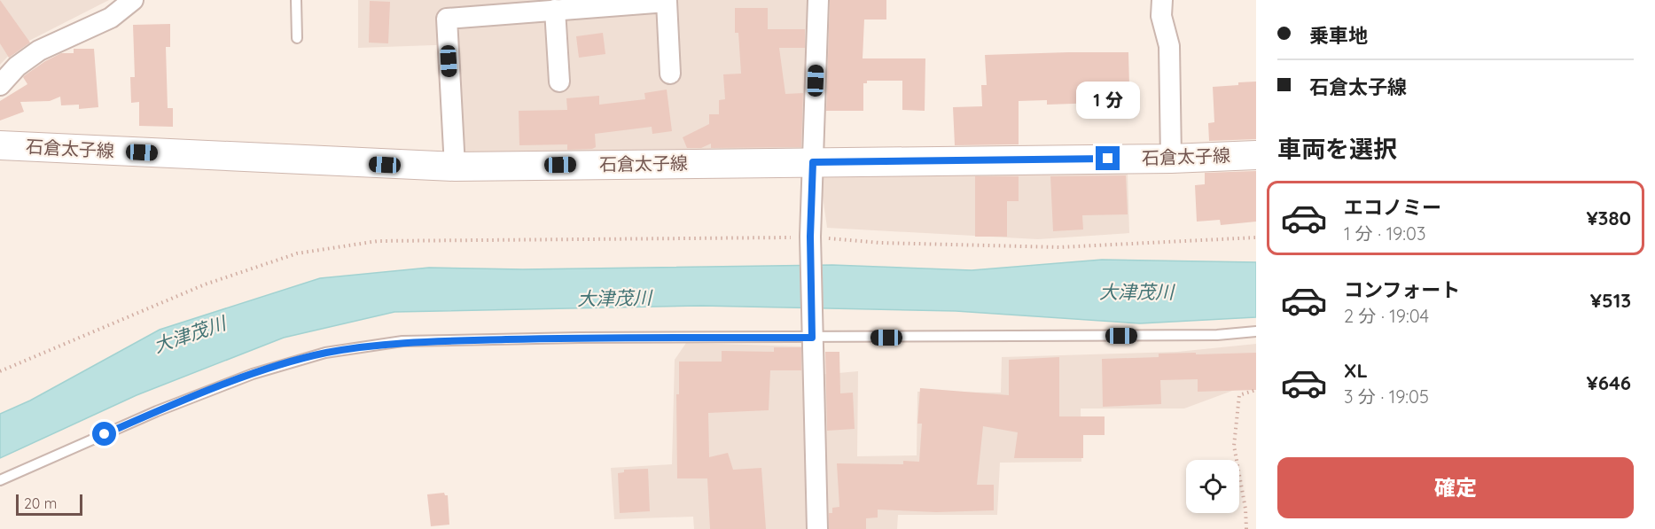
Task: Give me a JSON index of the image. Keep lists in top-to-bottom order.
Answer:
{
  "streets": {
    "main road": ["石倉太子線"]
  },
  "water": ["大津茂川"],
  "scale_bar": "20 m",
  "page": {
    "banner": ["乗車地", "石倉太子線"],
    "bubble": "1 分",
    "heading": "車両を選択",
    "list": [
      {
        "name": "エコノミー",
        "note": "1 分 · 19:03",
        "value": "¥380"
      },
      {
        "name": "コンフォート",
        "note": "2 分 · 19:04",
        "value": "¥513"
      },
      {
        "name": "XL",
        "note": "3 分 · 19:05",
        "value": "¥646"
      }
    ],
    "buttons": "確定",
    "scale": "20 m"
  }
}
